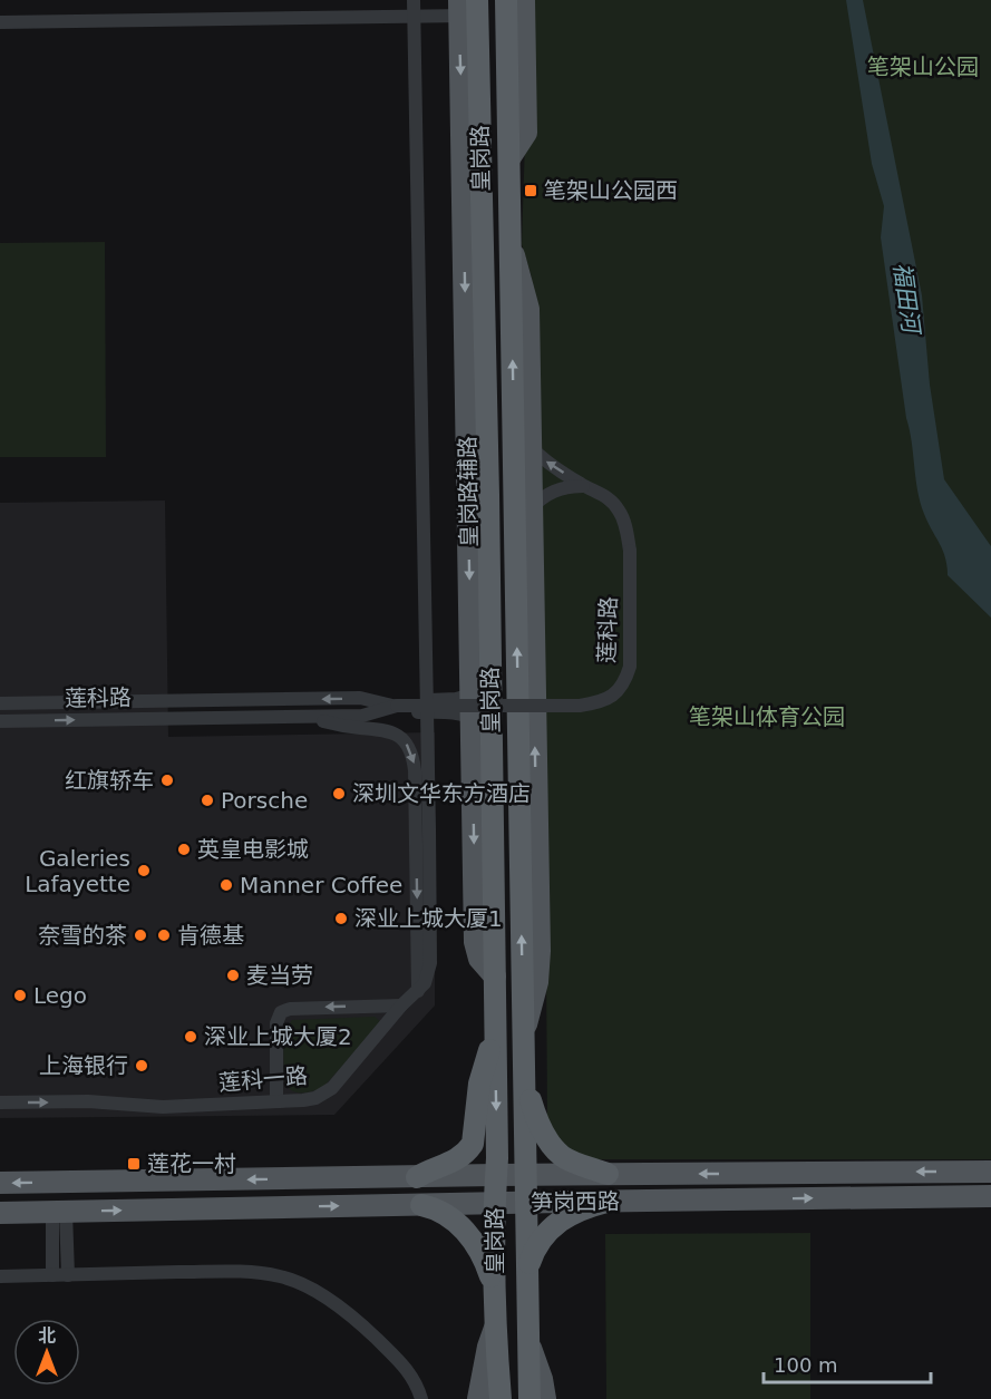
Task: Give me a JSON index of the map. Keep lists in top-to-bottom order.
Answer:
{
  "streets": {
    "highway": ["皇岗路"],
    "main road": ["皇岗路辅路", "笋岗西路"],
    "street": ["莲科路", "莲科一路"]
  },
  "crossings": [
    ["皇岗路", "皇岗路辅路"],
    ["皇岗路", "笋岗西路"],
    ["皇岗路辅路", "莲科路"],
    ["莲科路", "莲科一路"]
  ],
  "water": ["福田河"],
  "parks": ["笔架山公园", "笔架山体育公园"],
  "places": {
    "transit": ["笔架山公园西", "莲花一村"],
    "other": [
      "红旗轿车",
      "深圳文华东方酒店",
      "Porsche",
      "英皇电影城",
      "Galeries Lafayette",
      "Manner Coffee",
      "深业上城大厦1",
      "奈雪的茶",
      "肯德基",
      "麦当劳",
      "Lego",
      "深业上城大厦2",
      "上海银行"
    ]
  },
  "scale_bar": "100 m",
  "north": "top"
}
